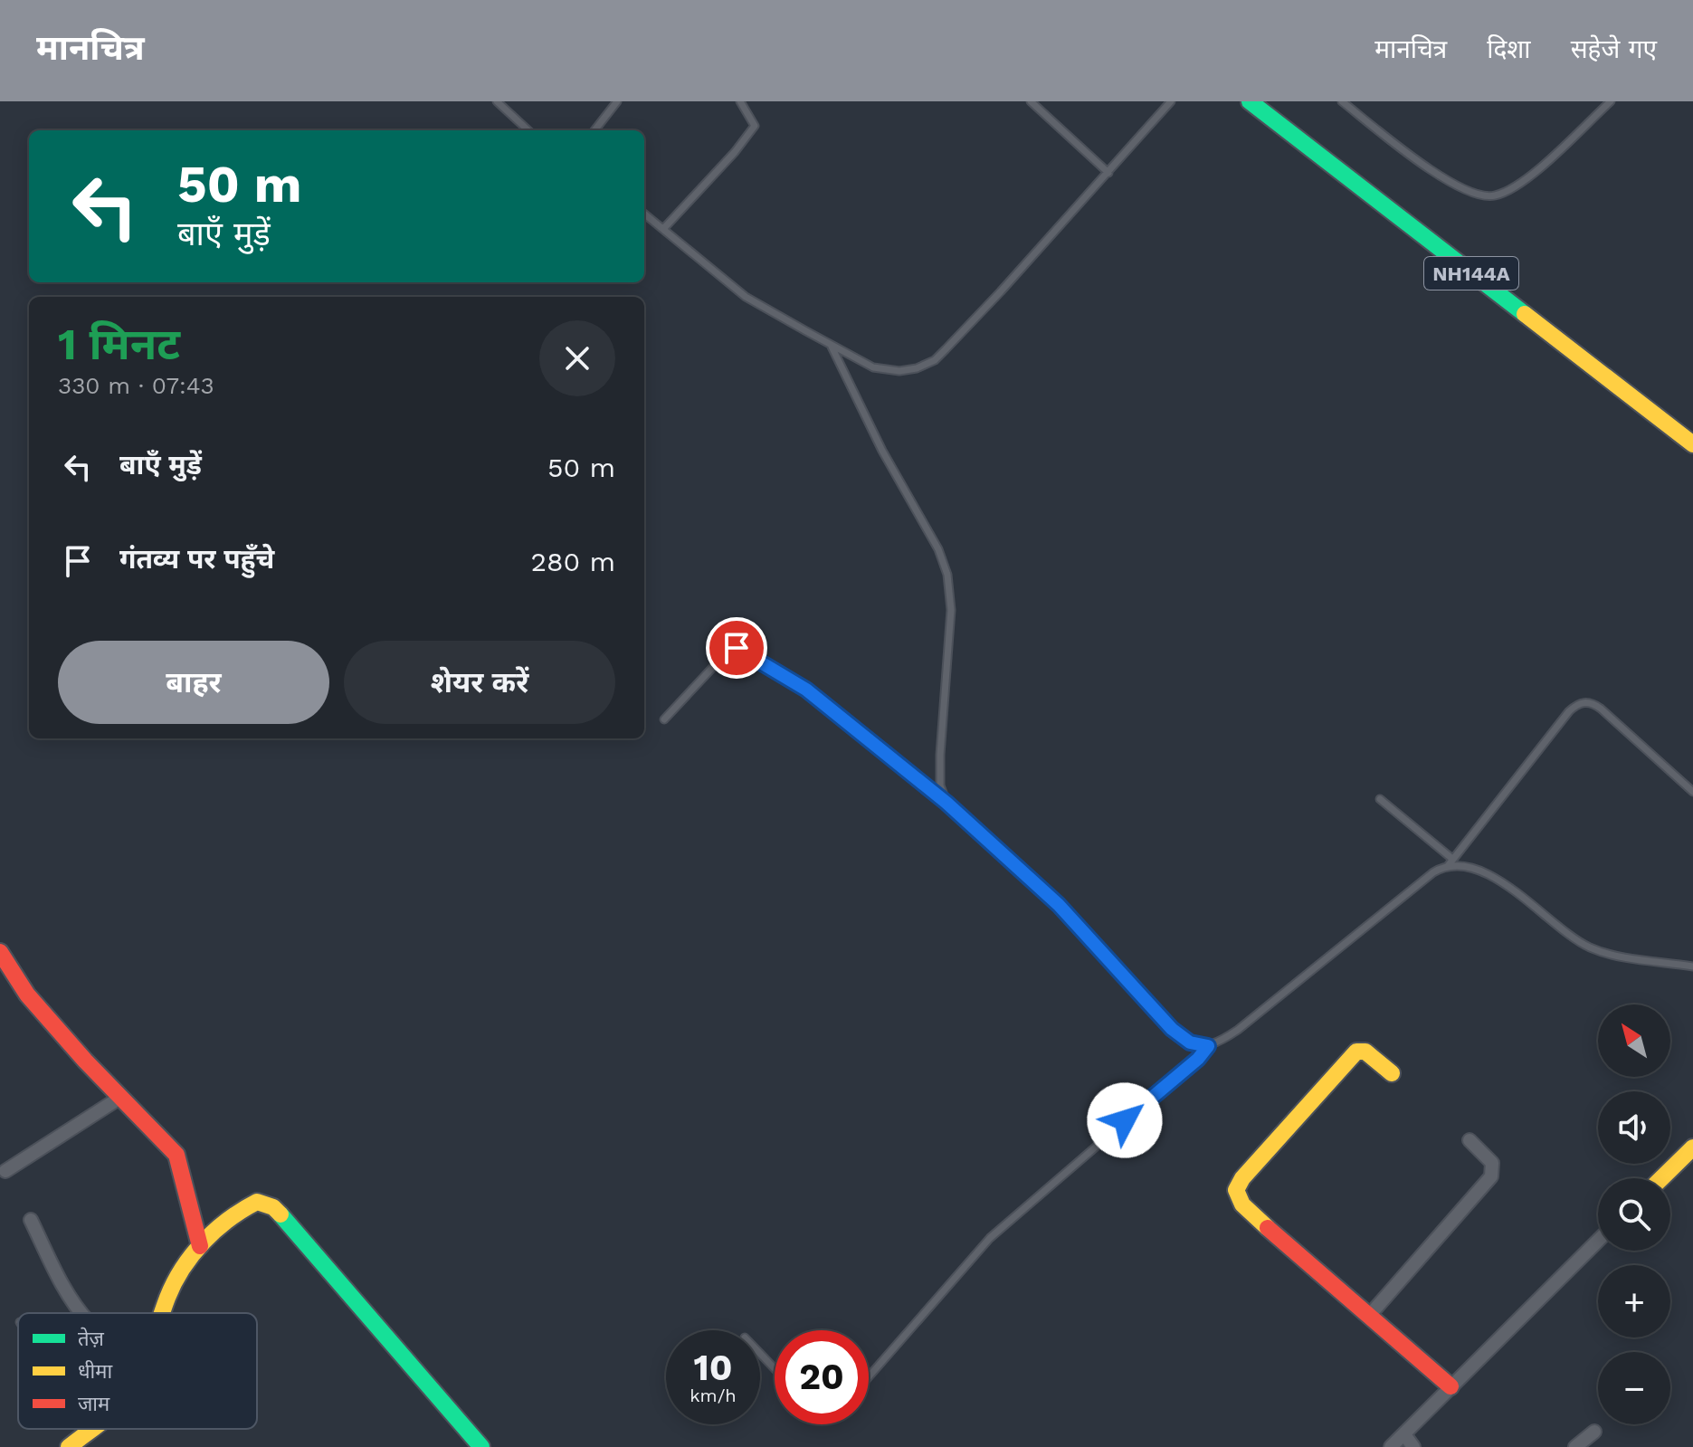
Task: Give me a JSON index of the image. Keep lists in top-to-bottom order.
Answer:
{
  "streets": {
    "main road": ["NH144A"]
  },
  "legend": ["तेज़", "धीमा", "जाम"],
  "north": "top left",
  "page": {
    "header": "मानचित्र",
    "nav": ["मानचित्र", "दिशा", "सहेजे गए"],
    "turn": ["50 m", "बाएँ मुड़ें"],
    "heading": ["1 मिनट", "330 m · 07:43"],
    "list": [
      {
        "name": "बाएँ मुड़ें",
        "value": "50 m"
      },
      {
        "name": "गंतव्य पर पहुँचे",
        "value": "280 m"
      }
    ],
    "buttons": ["बाहर", "शेयर करें"],
    "map_buttons": ["+", "−"],
    "speed": "10 km/h",
    "limit": "20"
  }
}
